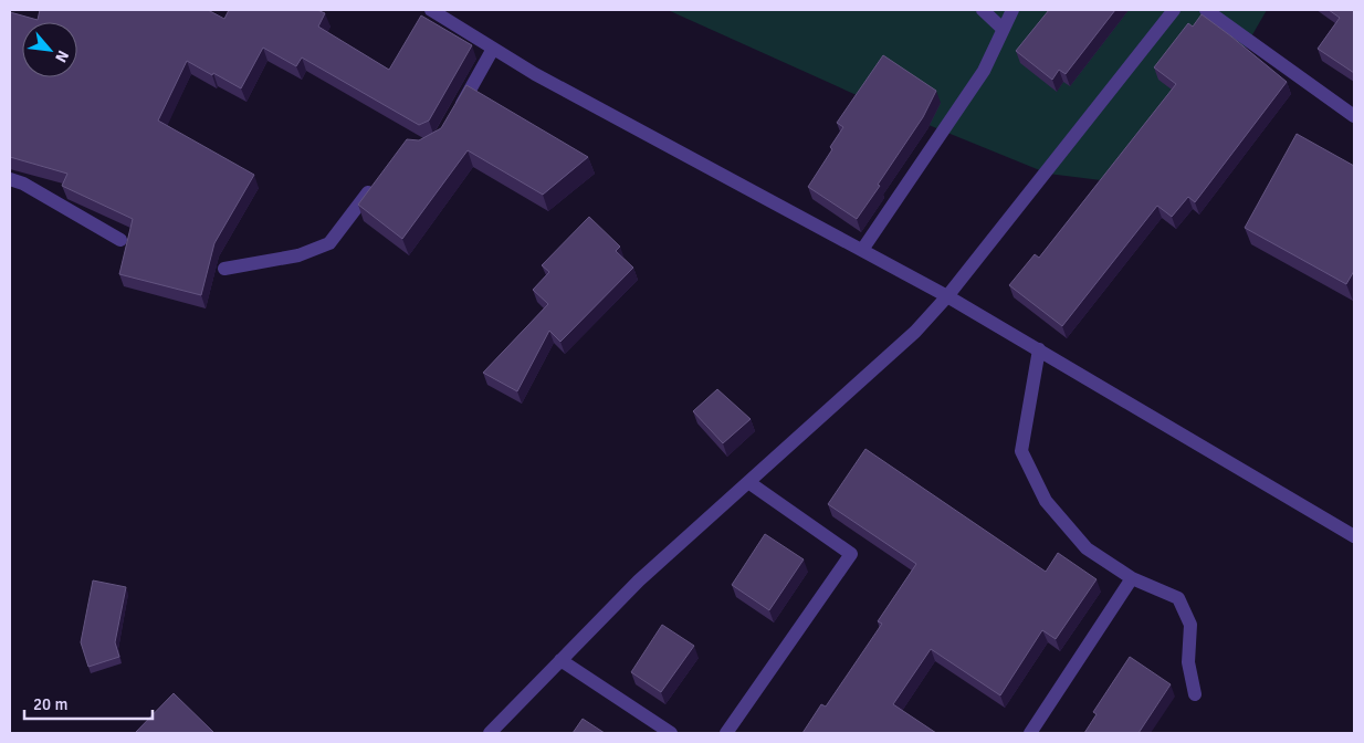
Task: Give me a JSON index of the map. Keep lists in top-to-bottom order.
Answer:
{
  "scale_bar": "20 m",
  "north": "bottom right"
}
